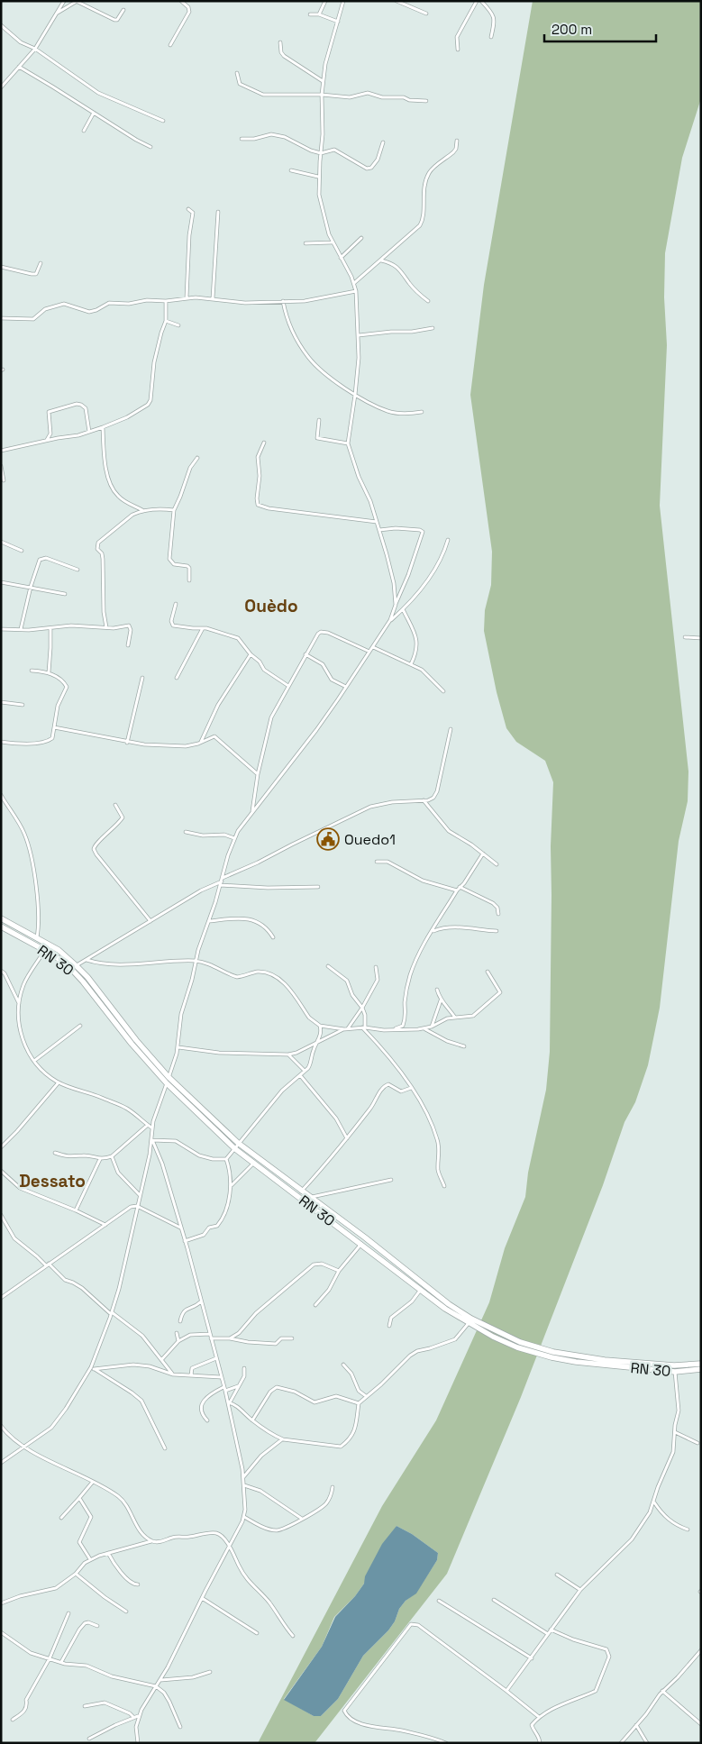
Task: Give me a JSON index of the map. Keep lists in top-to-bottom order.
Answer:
{
  "streets": {
    "main road": ["RN 30"]
  },
  "districts": ["Ouèdo", "Dessato"],
  "places": {
    "public building": ["Ouedo1"]
  },
  "scale_bar": "200 m"
}
